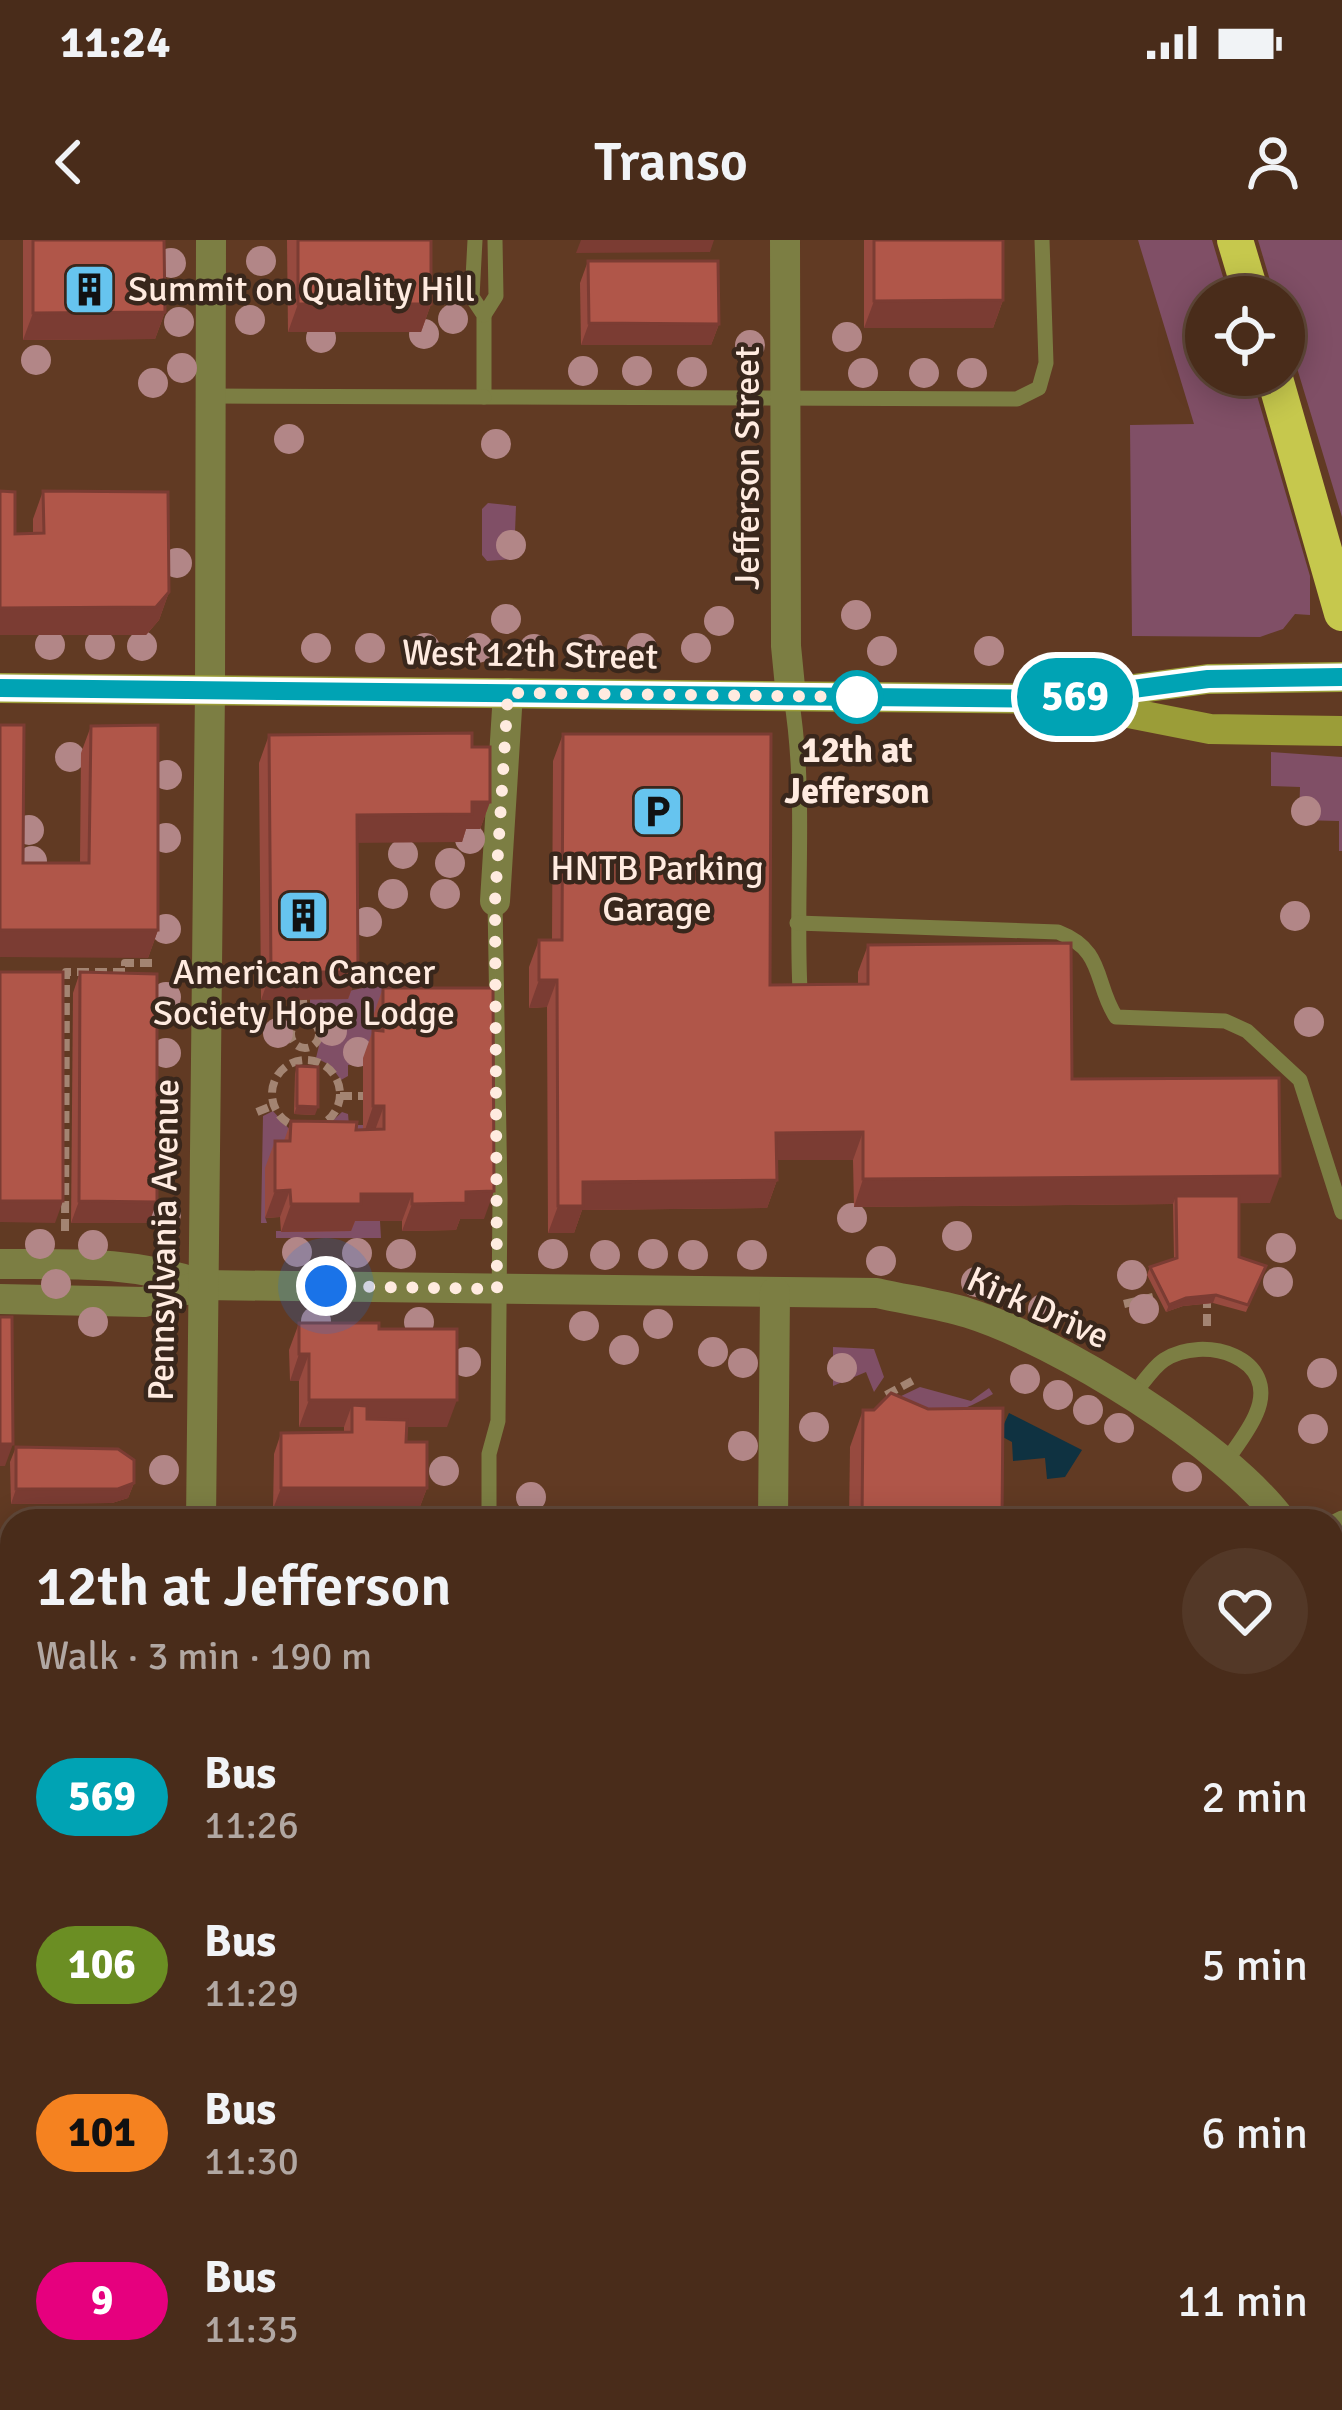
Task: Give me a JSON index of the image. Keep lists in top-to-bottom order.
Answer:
{
  "streets": {
    "main road": ["West 12th Street"],
    "street": ["Jefferson Street", "Pennsylvania Avenue", "Kirk Drive"]
  },
  "crossings": [
    ["Jefferson Street", "West 12th Street"],
    ["West 12th Street", "Pennsylvania Avenue"],
    ["Pennsylvania Avenue", "Kirk Drive"]
  ],
  "places": {
    "building": ["Summit on Quality Hill", "American Cancer Society Hope Lodge"],
    "other": ["12th at Jefferson"],
    "parking": ["HNTB Parking Garage"]
  },
  "lines": ["bus line 569"],
  "page": {
    "status": "11:24",
    "header": "Transo",
    "on_map": "569",
    "heading": ["12th at Jefferson", "Walk · 3 min · 190 m"],
    "list": [
      {
        "mark": "569",
        "name": "Bus",
        "note": "11:26",
        "value": "2 min"
      },
      {
        "mark": "106",
        "name": "Bus",
        "note": "11:29",
        "value": "5 min"
      },
      {
        "mark": "101",
        "name": "Bus",
        "note": "11:30",
        "value": "6 min"
      },
      {
        "mark": "9",
        "name": "Bus",
        "note": "11:35",
        "value": "11 min"
      }
    ]
  }
}
